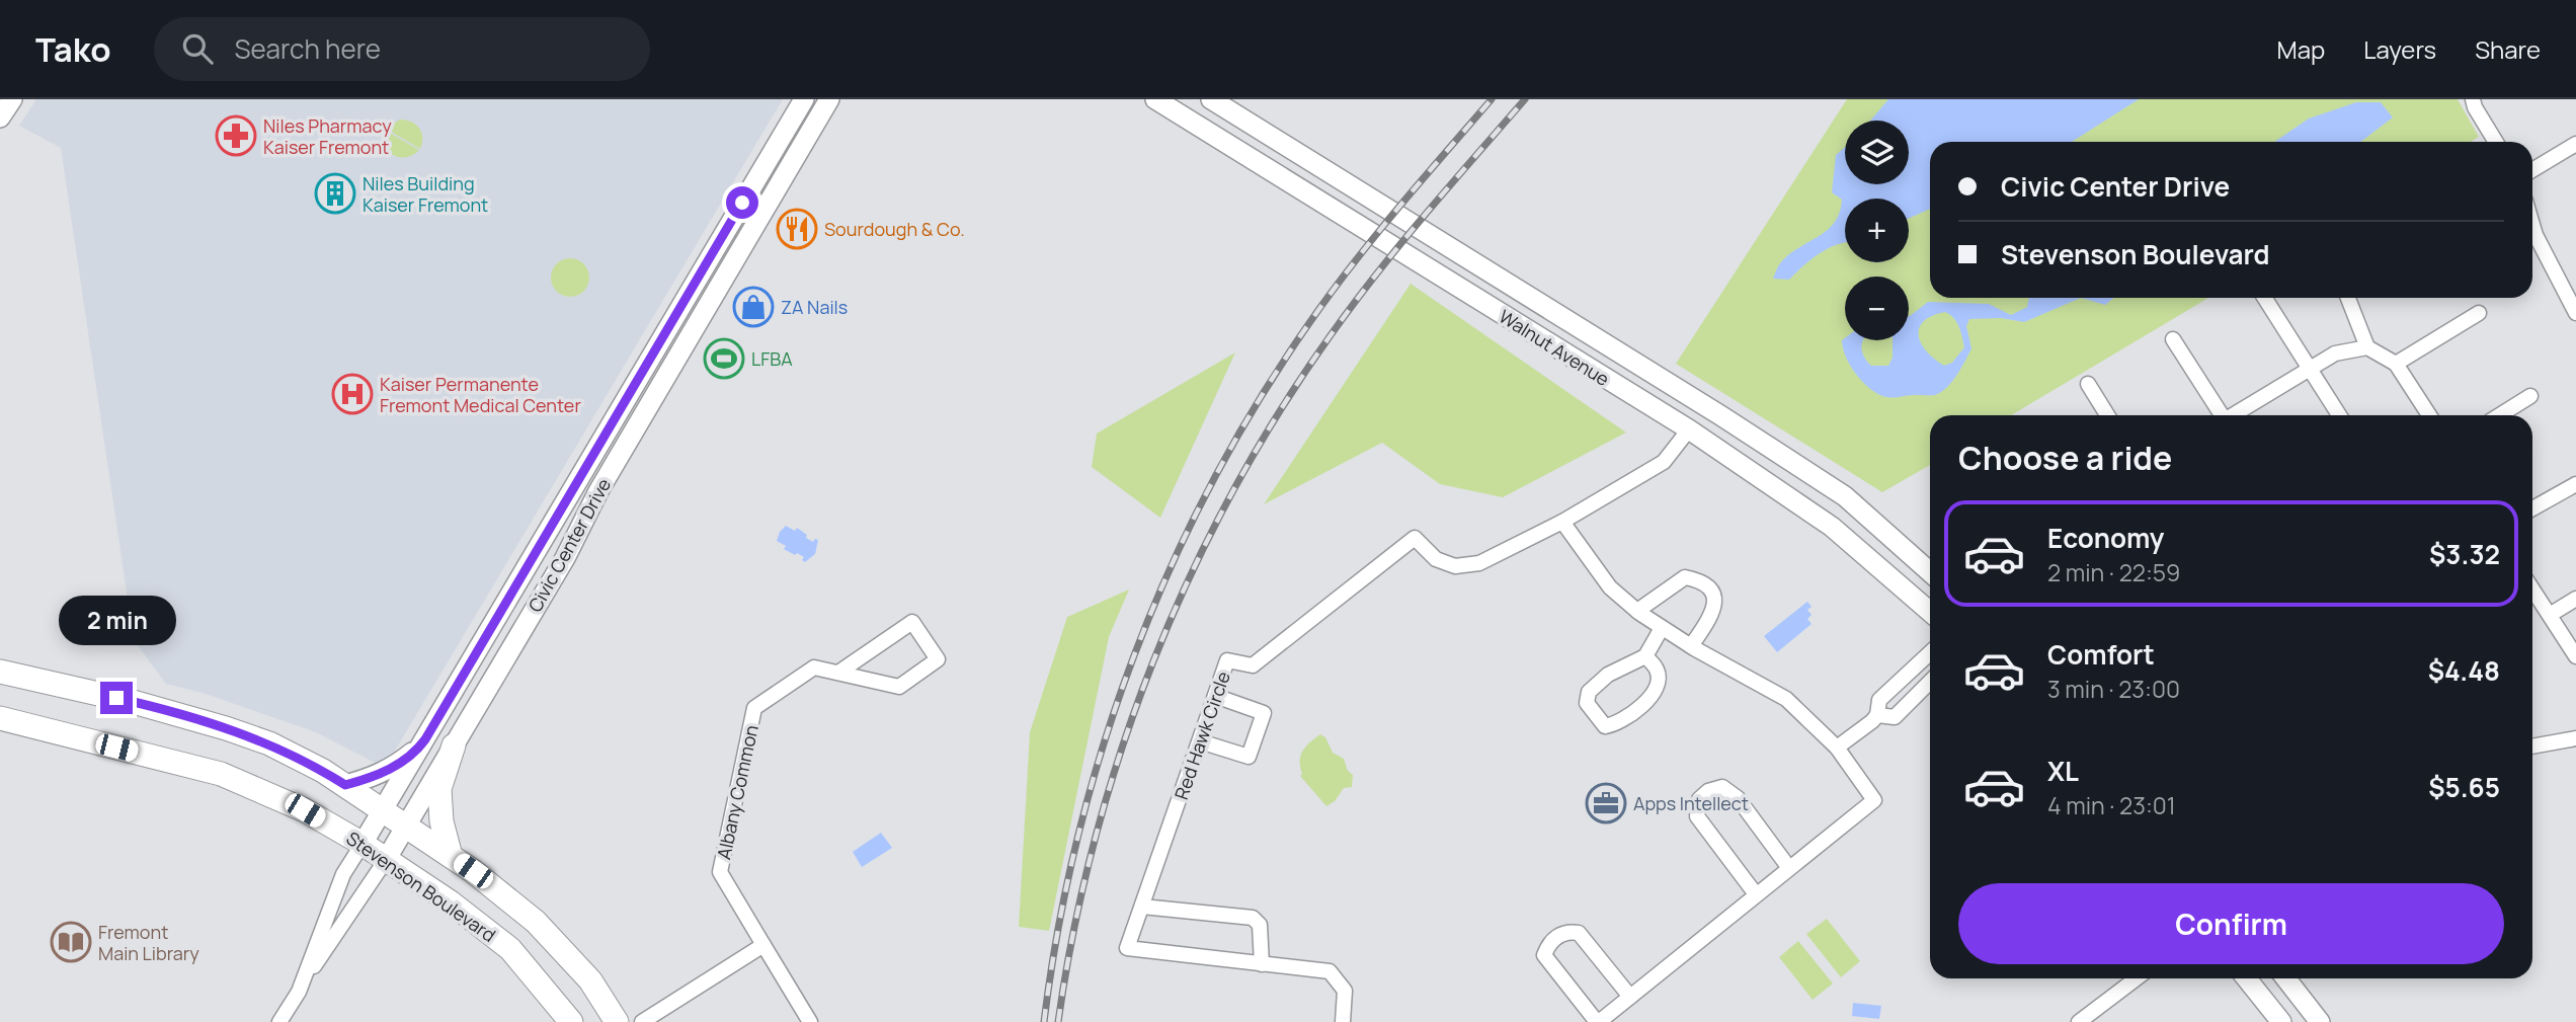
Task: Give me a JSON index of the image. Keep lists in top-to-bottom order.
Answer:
{
  "streets": {
    "main road": ["Walnut Avenue", "Civic Center Drive", "Stevenson Boulevard"],
    "street": ["Red Hawk Circle", "Albany Common"]
  },
  "crossings": [
    ["Civic Center Drive", "Stevenson Boulevard"]
  ],
  "places": {
    "pharmacy": ["Niles Pharmacy Kaiser Fremont"],
    "building": ["Niles Building Kaiser Fremont"],
    "restaurant": ["Sourdough & Co."],
    "shop": ["ZA Nails"],
    "sports": ["LFBA"],
    "hospital": ["Kaiser Permanente Fremont Medical Center"],
    "office": ["Apps Intellect"],
    "library": ["Fremont Main Library"]
  },
  "page": {
    "header": "Tako",
    "search": "Search here",
    "nav": ["Map", "Layers", "Share"],
    "map_buttons": ["+", "−"],
    "banner": ["Civic Center Drive", "Stevenson Boulevard"],
    "heading": "Choose a ride",
    "list": [
      {
        "name": "Economy",
        "note": "2 min · 22:59",
        "value": "$3.32"
      },
      {
        "name": "Comfort",
        "note": "3 min · 23:00",
        "value": "$4.48"
      },
      {
        "name": "XL",
        "note": "4 min · 23:01",
        "value": "$5.65"
      }
    ],
    "bubble": "2 min",
    "buttons": "Confirm"
  }
}
